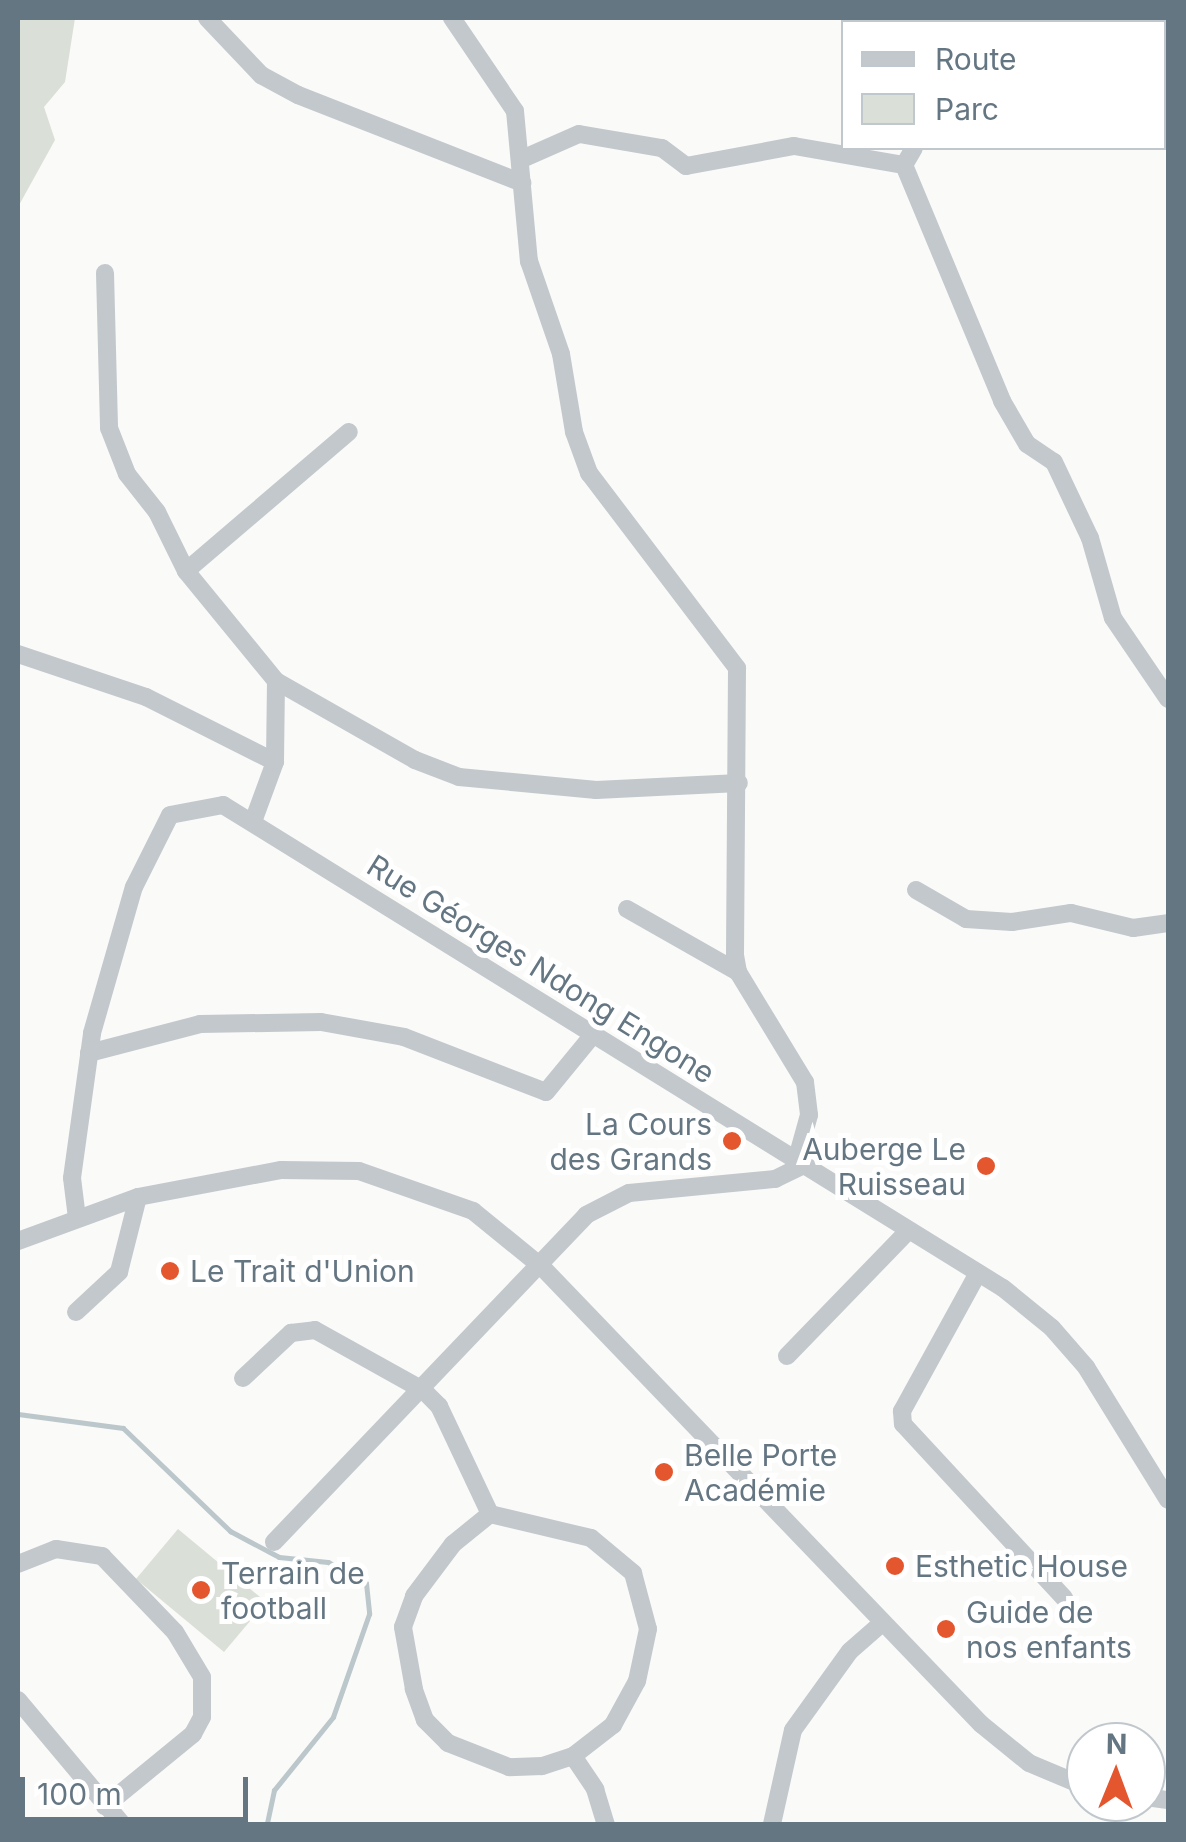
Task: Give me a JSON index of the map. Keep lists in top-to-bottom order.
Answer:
{
  "streets": {
    "street": ["Rue Géorges Ndong Engone"]
  },
  "places": [
    "La Cours des Grands",
    "Auberge Le Ruisseau",
    "Le Trait d'Union",
    "Belle Porte Académie",
    "Esthetic House",
    "Terrain de football",
    "Guide de nos enfants"
  ],
  "legend": ["Route", "Parc"],
  "scale_bar": "100 m",
  "north": "top"
}
